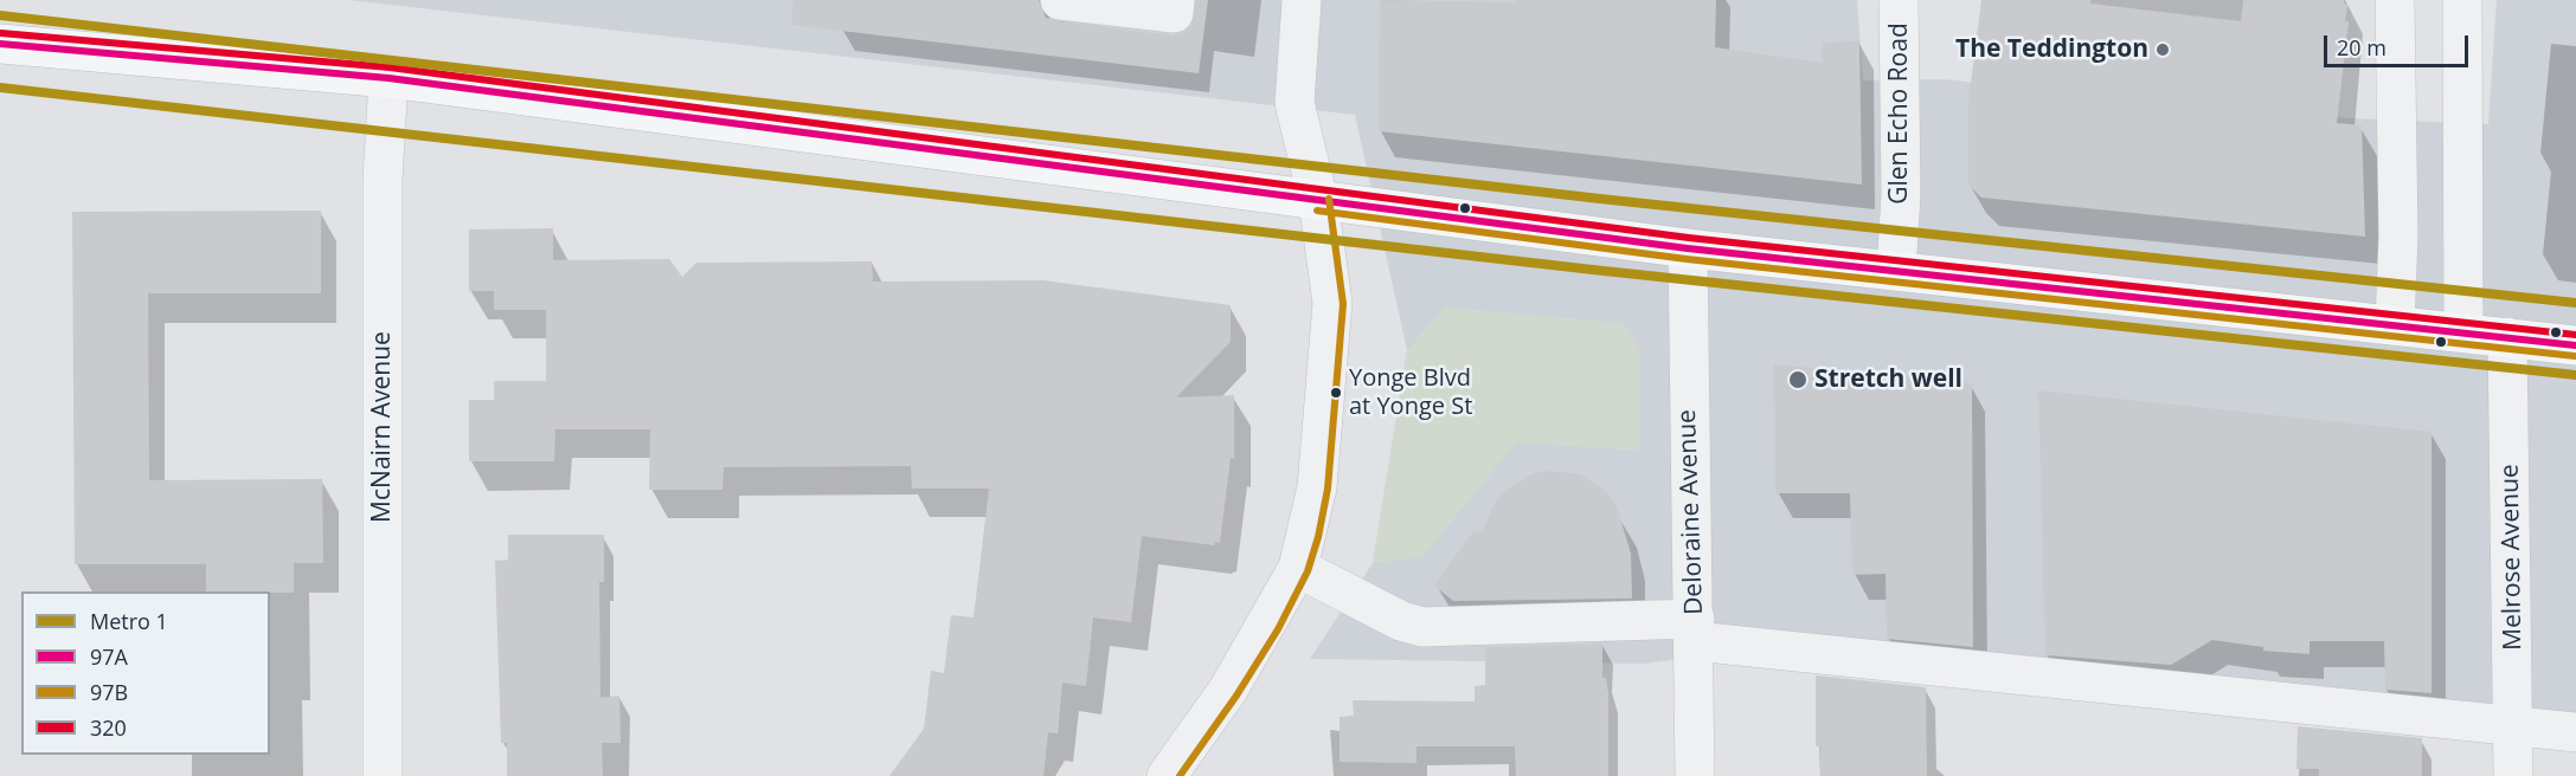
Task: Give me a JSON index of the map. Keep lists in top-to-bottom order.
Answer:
{
  "streets": {
    "street": [
      "Glen Echo Road",
      "McNairn Avenue",
      "Deloraine Avenue",
      "Melrose Avenue"
    ]
  },
  "places": ["The Teddington", "Stretch well", "Yonge Blvd at Yonge St"],
  "lines": [
    "metro line 1",
    "transit line 320",
    "transit line 97A",
    "transit line 97B"
  ],
  "legend": [
    "Metro 1",
    "97A",
    "97B",
    "320"
  ],
  "scale_bar": "20 m"
}
